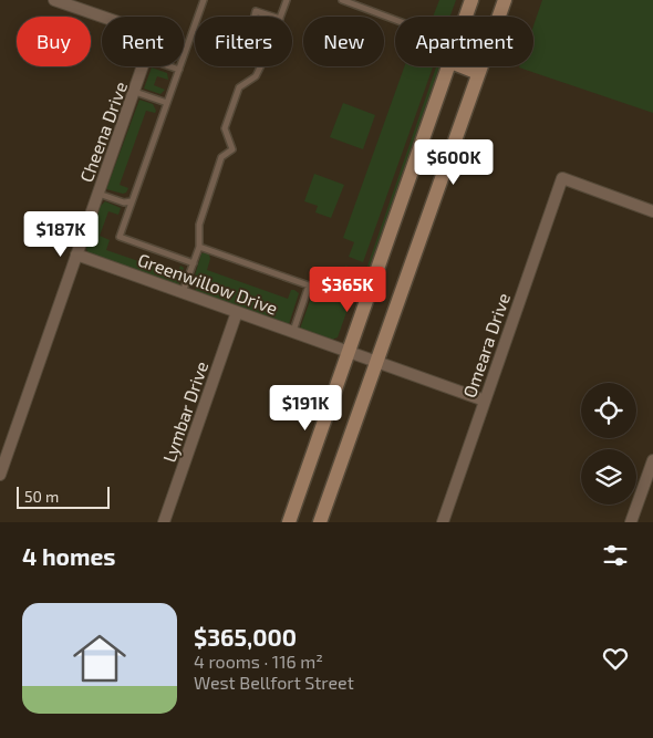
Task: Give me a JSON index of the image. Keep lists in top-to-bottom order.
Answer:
{
  "streets": {
    "street": [
      "Cheena Drive",
      "Greenwillow Drive",
      "Omeara Drive",
      "Lymbar Drive"
    ]
  },
  "crossings": [
    ["Cheena Drive", "Greenwillow Drive"],
    ["Greenwillow Drive", "Omeara Drive"],
    ["Greenwillow Drive", "Lymbar Drive"]
  ],
  "scale_bar": "50 m",
  "page": {
    "chip": [
      "Buy",
      "Rent",
      "Filters",
      "New",
      "Apartment"
    ],
    "price": [
      "$600K",
      "$187K",
      "$365K",
      "$191K"
    ],
    "scale": "50 m",
    "heading": "4 homes",
    "list": [
      {
        "name": "$365,000",
        "note": "4 rooms · 116 m² · West Bellfort Street"
      }
    ]
  }
}
